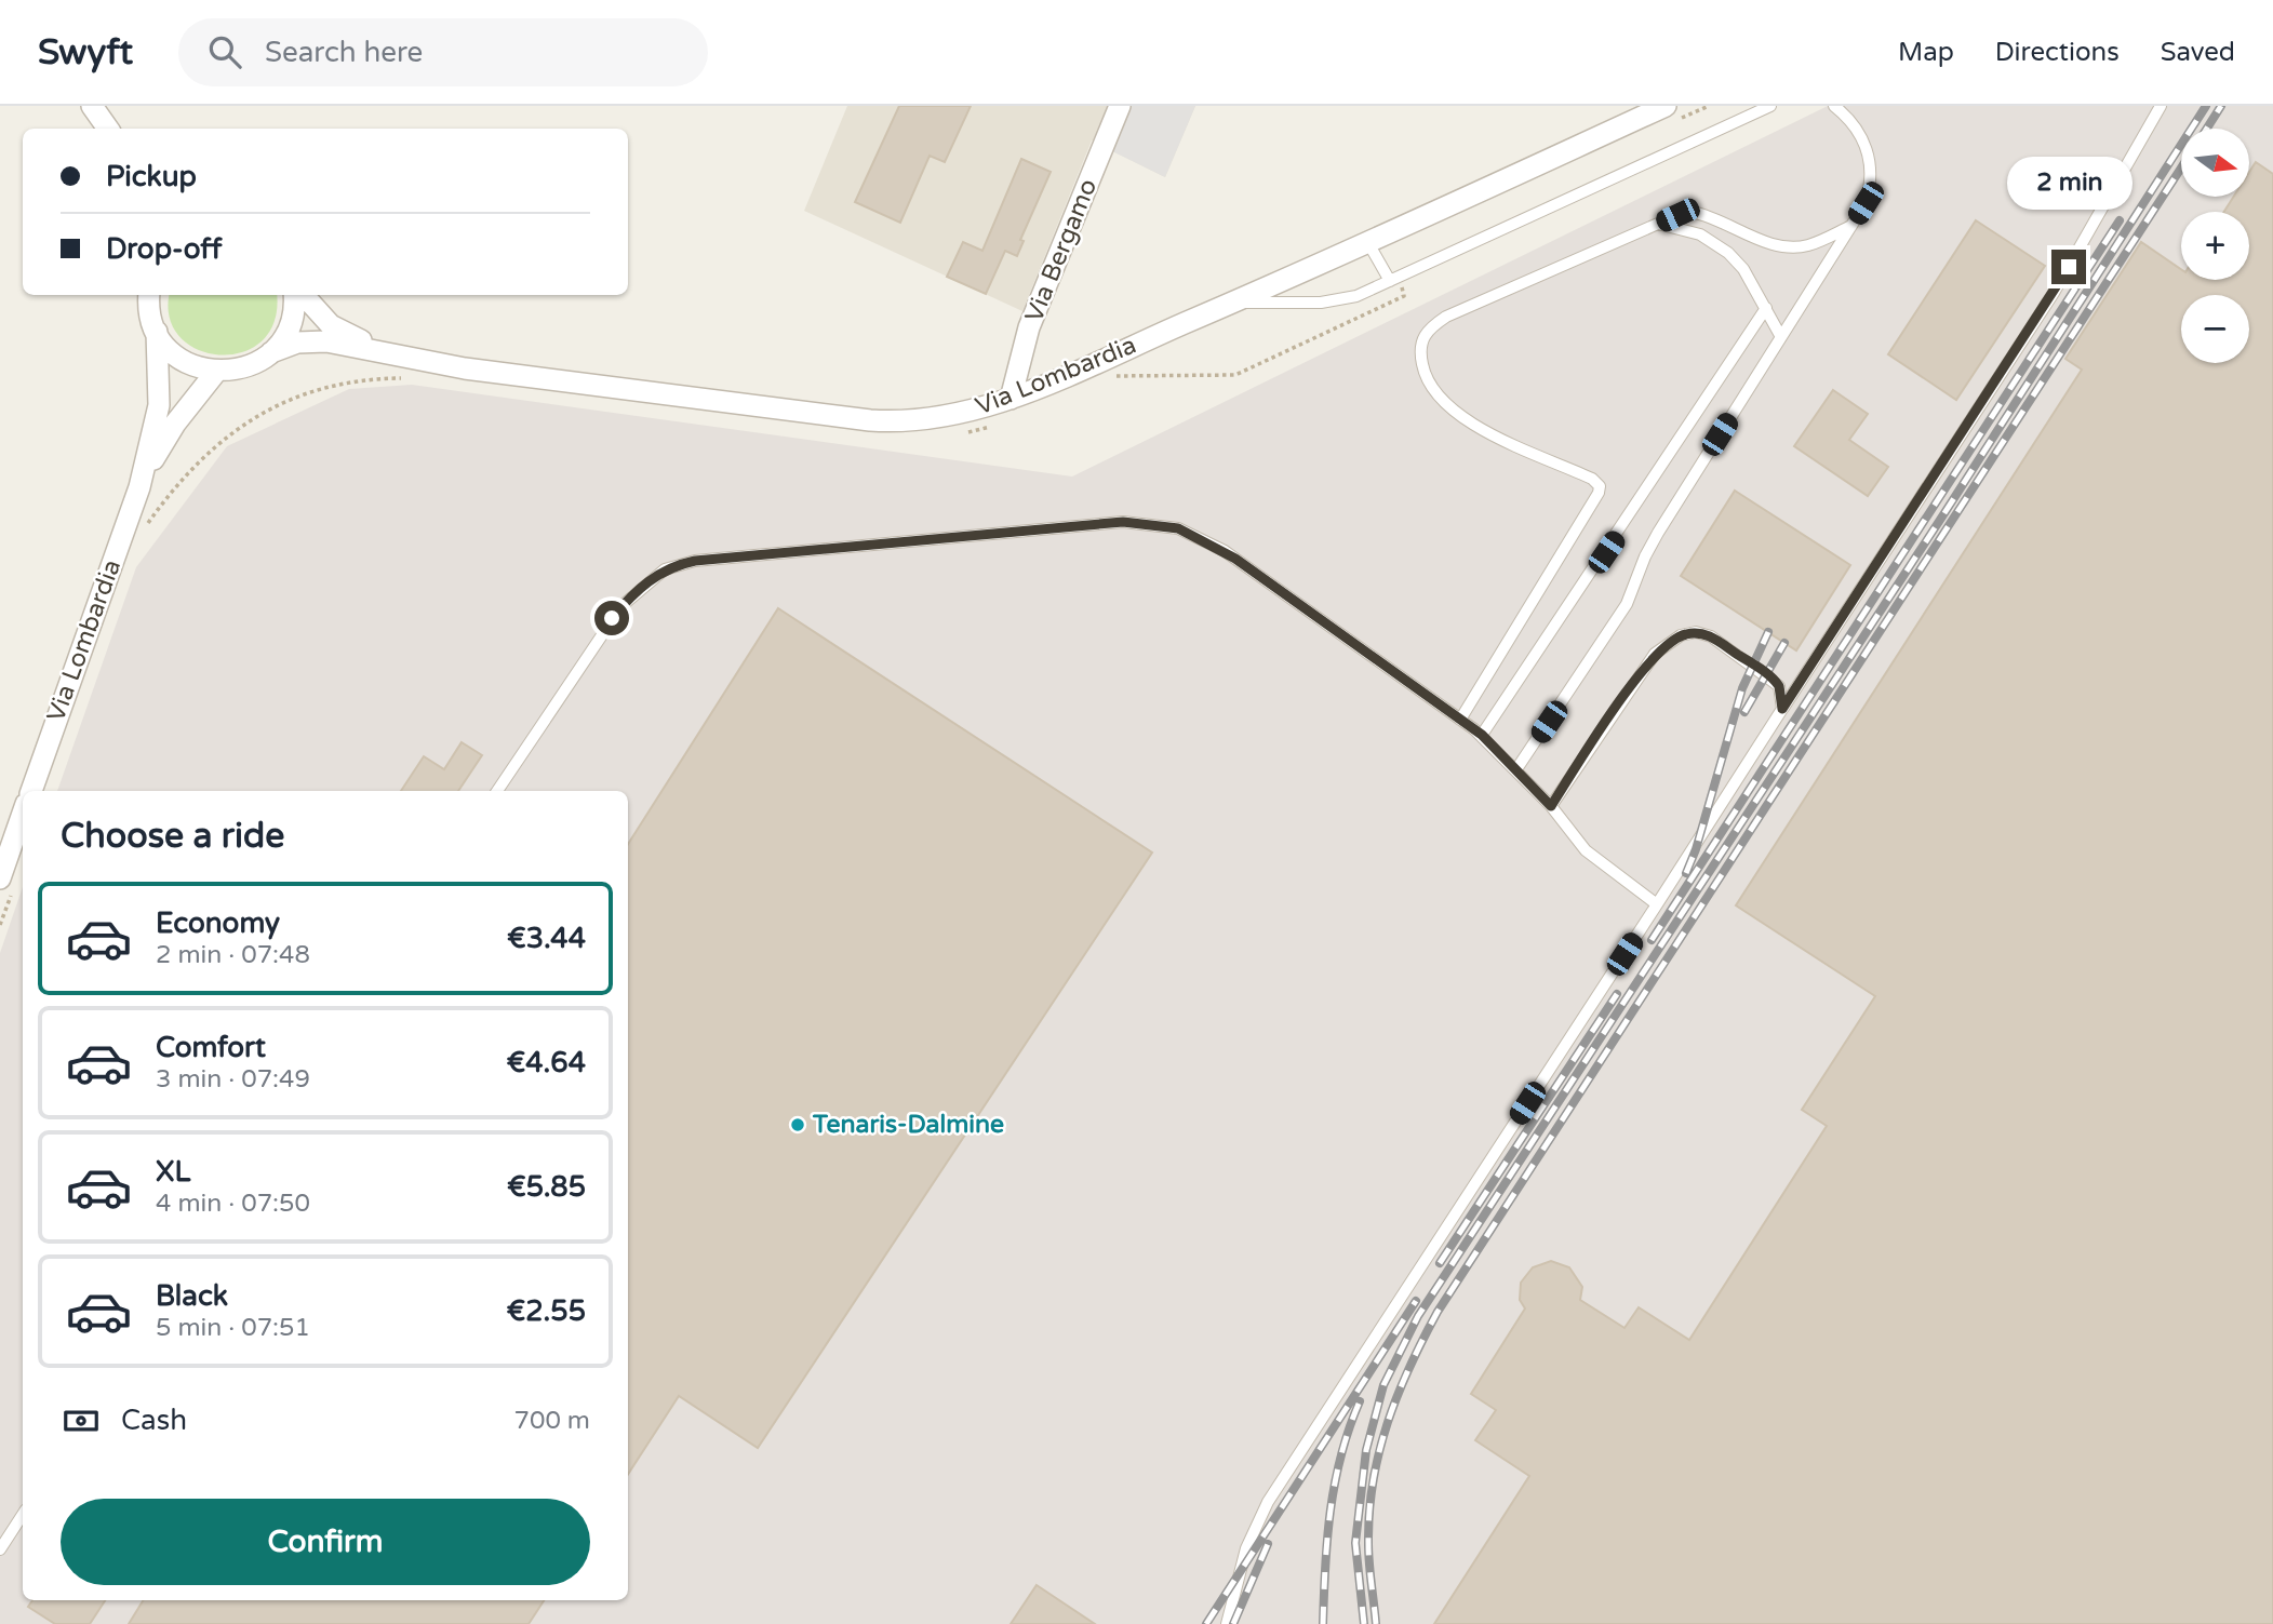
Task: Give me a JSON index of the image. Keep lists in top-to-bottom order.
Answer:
{
  "streets": {
    "street": ["Via Bergamo", "Via Lombardia"]
  },
  "crossings": [
    ["Via Bergamo", "Via Lombardia"]
  ],
  "places": ["Tenaris-Dalmine"],
  "north": "right",
  "page": {
    "header": "Swyft",
    "search": "Search here",
    "nav": ["Map", "Directions", "Saved"],
    "map_buttons": ["+", "−"],
    "banner": ["Pickup", "Drop-off"],
    "bubble": "2 min",
    "heading": "Choose a ride",
    "list": [
      {
        "name": "Economy",
        "note": "2 min · 07:48",
        "value": "€3.44"
      },
      {
        "name": "Comfort",
        "note": "3 min · 07:49",
        "value": "€4.64"
      },
      {
        "name": "XL",
        "note": "4 min · 07:50",
        "value": "€5.85"
      },
      {
        "name": "Black",
        "note": "5 min · 07:51",
        "value": "€2.55"
      }
    ],
    "pay": ["Cash", "700 m"],
    "buttons": "Confirm"
  }
}
